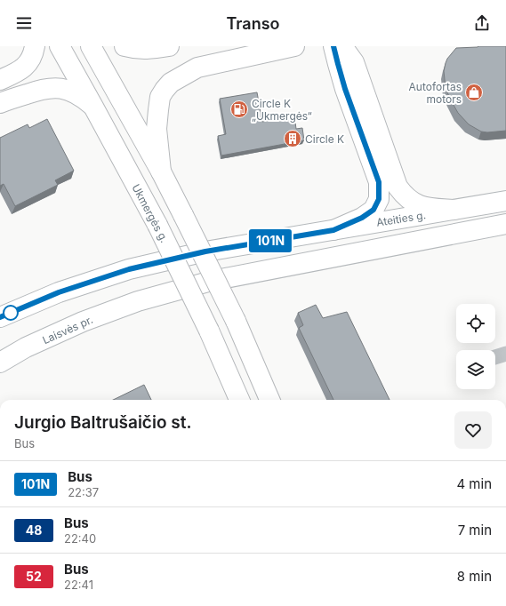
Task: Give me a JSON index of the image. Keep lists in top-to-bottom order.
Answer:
{
  "streets": {
    "main road": ["Ukmergės g.", "Ateities g.", "Laisvės pr."]
  },
  "places": {
    "shop": ["Autofortas motors"],
    "fuel station": ["Circle K „Ukmergės“"],
    "building": ["Circle K"]
  },
  "lines": ["bus line 101N"],
  "page": {
    "header": "Transo",
    "on_map": "101N",
    "heading": ["Jurgio Baltrušaičio st.", "Bus"],
    "list": [
      {
        "mark": "101N",
        "name": "Bus",
        "note": "22:37",
        "value": "4 min"
      },
      {
        "mark": "48",
        "name": "Bus",
        "note": "22:40",
        "value": "7 min"
      },
      {
        "mark": "52",
        "name": "Bus",
        "note": "22:41",
        "value": "8 min"
      }
    ]
  }
}
